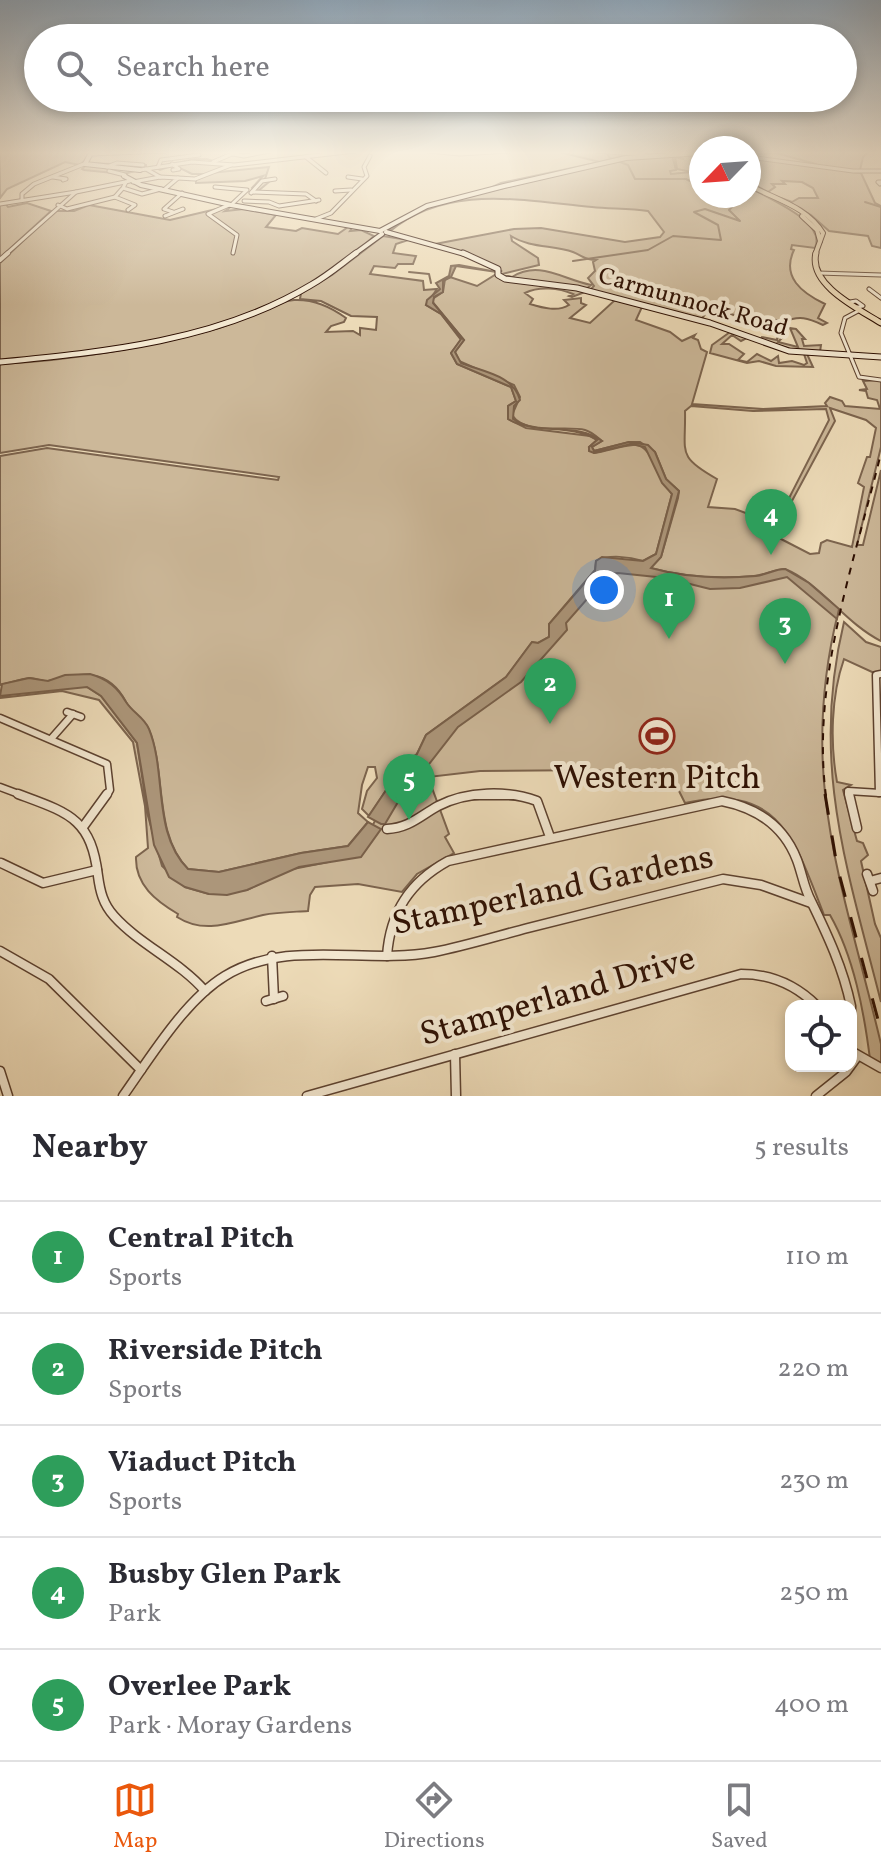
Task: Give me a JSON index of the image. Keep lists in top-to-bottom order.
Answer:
{
  "streets": {
    "main road": ["Carmunnock Road"],
    "street": ["Stamperland Gardens", "Stamperland Drive"]
  },
  "places": {
    "sports": ["Western Pitch"]
  },
  "north": "bottom left",
  "page": {
    "search": "Search here",
    "pins": [
      "4",
      "1",
      "3",
      "2",
      "5"
    ],
    "heading": ["Nearby", "5 results"],
    "list": [
      {
        "mark": "1",
        "name": "Central Pitch",
        "note": "Sports",
        "value": "110 m"
      },
      {
        "mark": "2",
        "name": "Riverside Pitch",
        "note": "Sports",
        "value": "220 m"
      },
      {
        "mark": "3",
        "name": "Viaduct Pitch",
        "note": "Sports",
        "value": "230 m"
      },
      {
        "mark": "4",
        "name": "Busby Glen Park",
        "note": "Park",
        "value": "250 m"
      },
      {
        "mark": "5",
        "name": "Overlee Park",
        "note": "Park · Moray Gardens",
        "value": "400 m"
      }
    ],
    "nav": ["Map", "Directions", "Saved"]
  }
}
